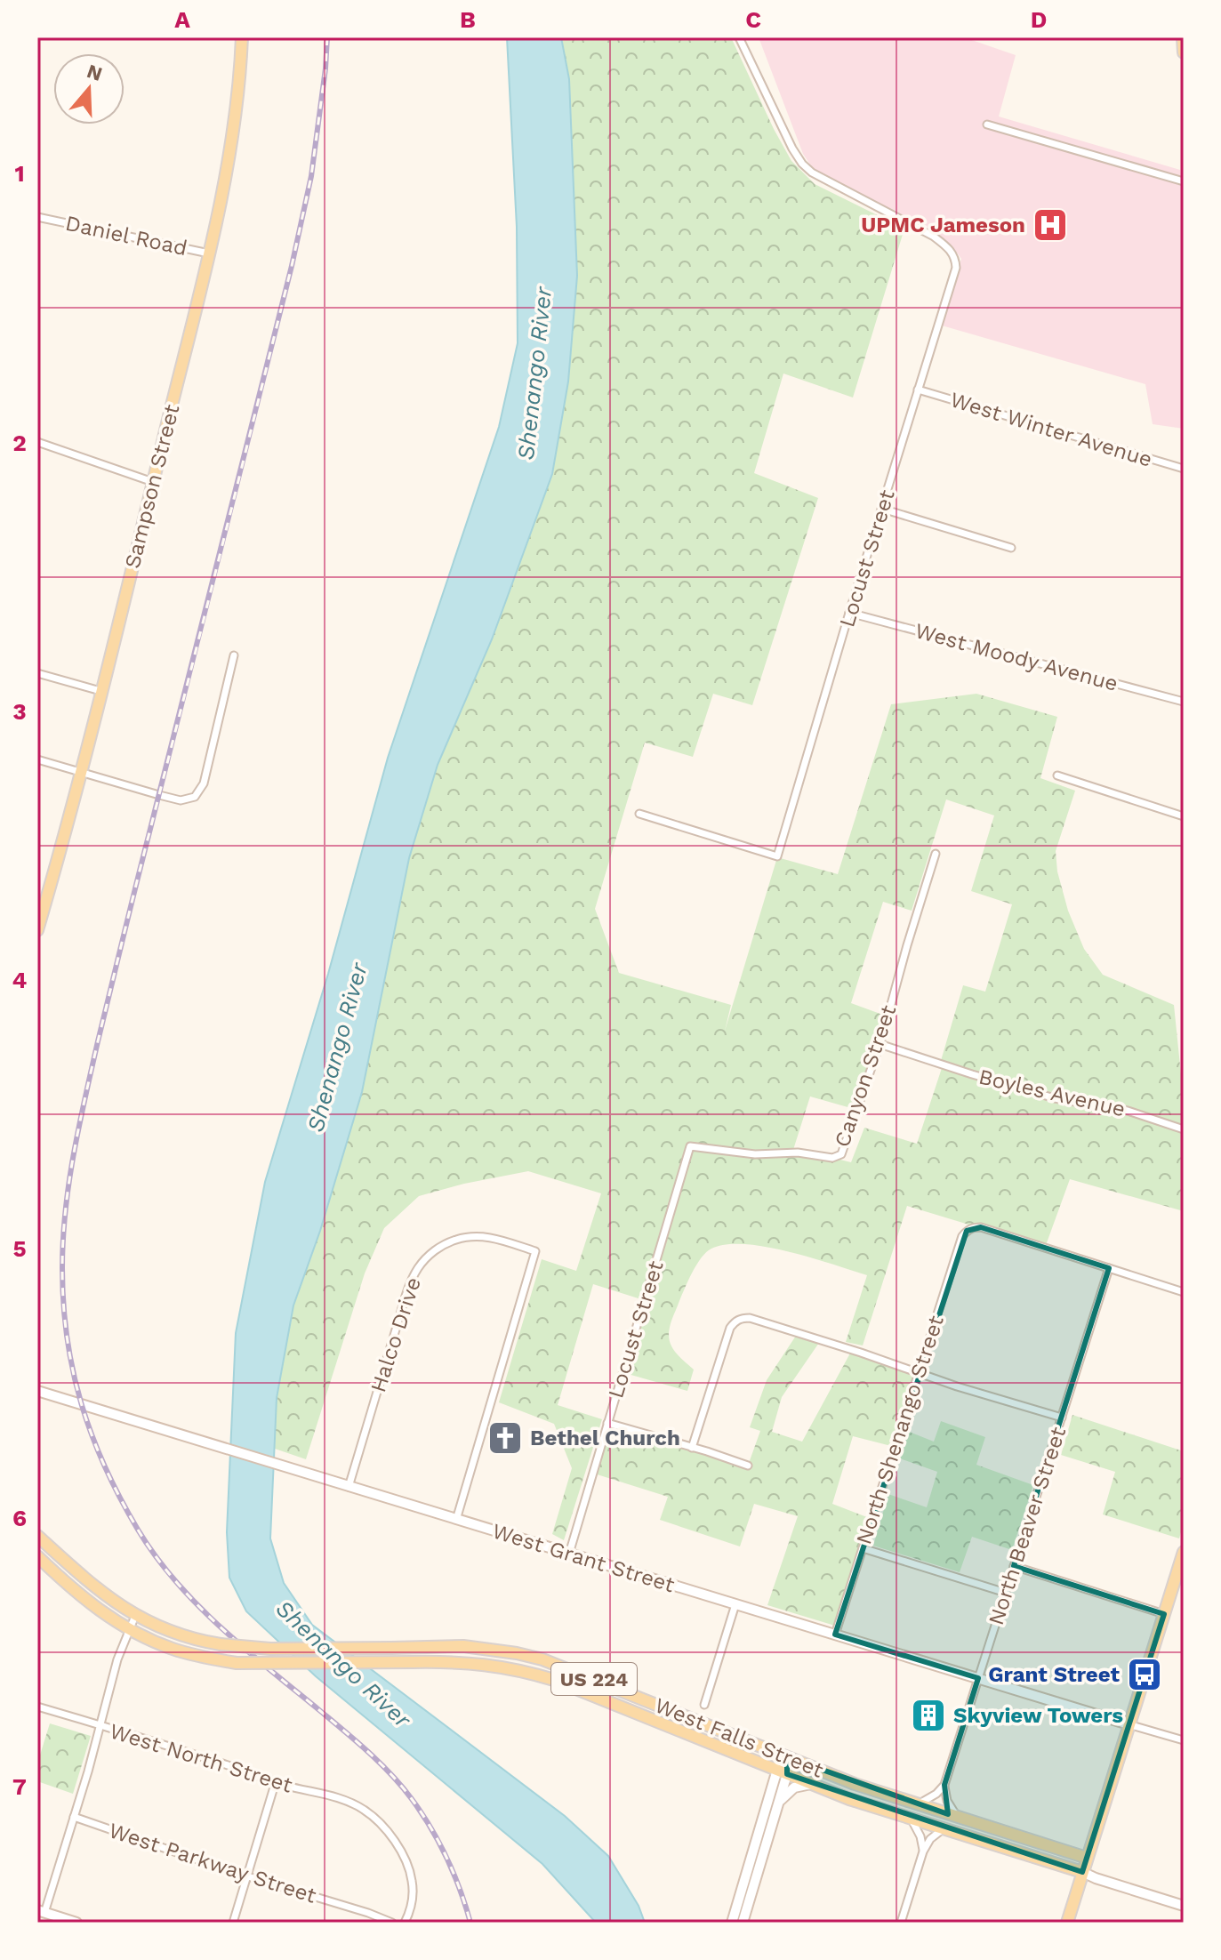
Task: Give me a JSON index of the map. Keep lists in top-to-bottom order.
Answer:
{
  "streets": {
    "main road": ["Sampson Street", "US 224", "West Falls Street"],
    "street": [
      "Daniel Road",
      "West Winter Avenue",
      "Locust Street",
      "West Moody Avenue",
      "Canyon Street",
      "Boyles Avenue",
      "Halco Drive",
      "North Shenango Street",
      "North Beaver Street",
      "West Grant Street",
      "West North Street",
      "West Parkway Street"
    ]
  },
  "crossings": [
    ["Daniel Road", "Sampson Street"],
    ["West Winter Avenue", "Locust Street"],
    ["Locust Street", "West Moody Avenue"],
    ["Locust Street", "Canyon Street"],
    ["Locust Street", "West Grant Street"],
    ["Canyon Street", "Boyles Avenue"],
    ["Halco Drive", "West Grant Street"],
    ["North Shenango Street", "North Beaver Street"],
    ["North Shenango Street", "West Grant Street"],
    ["North Beaver Street", "West Grant Street"]
  ],
  "water": ["Shenango River"],
  "places": {
    "hospital": ["UPMC Jameson"],
    "church": ["Bethel Church"],
    "bus stop": ["Grant Street"],
    "building": ["Skyview Towers"]
  },
  "north": "top",
  "grid": {
    "columns": [
      "A",
      "B",
      "C",
      "D"
    ],
    "rows": [
      "1",
      "2",
      "3",
      "4",
      "5",
      "6",
      "7"
    ]
  }
}
